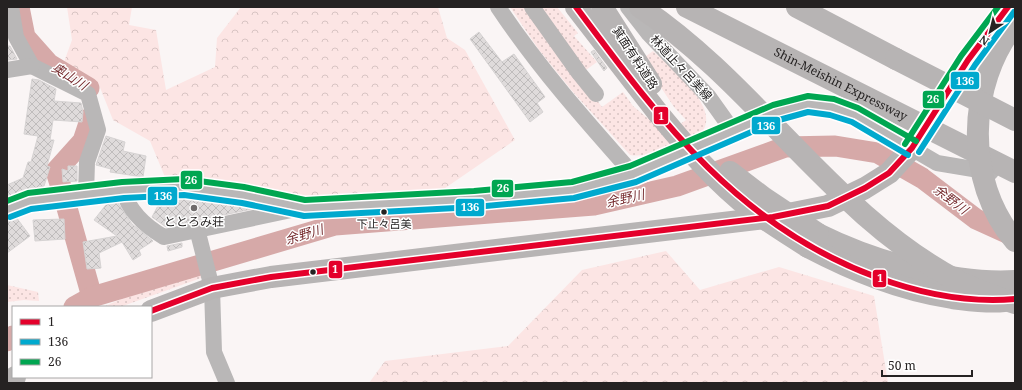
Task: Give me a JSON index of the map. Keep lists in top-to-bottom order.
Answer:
{
  "streets": {
    "highway": ["箕面有料道路", "Shin-Meishin Expressway"],
    "street": ["林道止々呂美線"]
  },
  "water": ["奥山川", "余野川"],
  "places": ["ととろみ荘", "下止々呂美"],
  "lines": ["transit line 1", "transit line 26", "transit line 136"],
  "legend": ["1", "136", "26"],
  "scale_bar": "50 m",
  "north": "bottom left"
}
